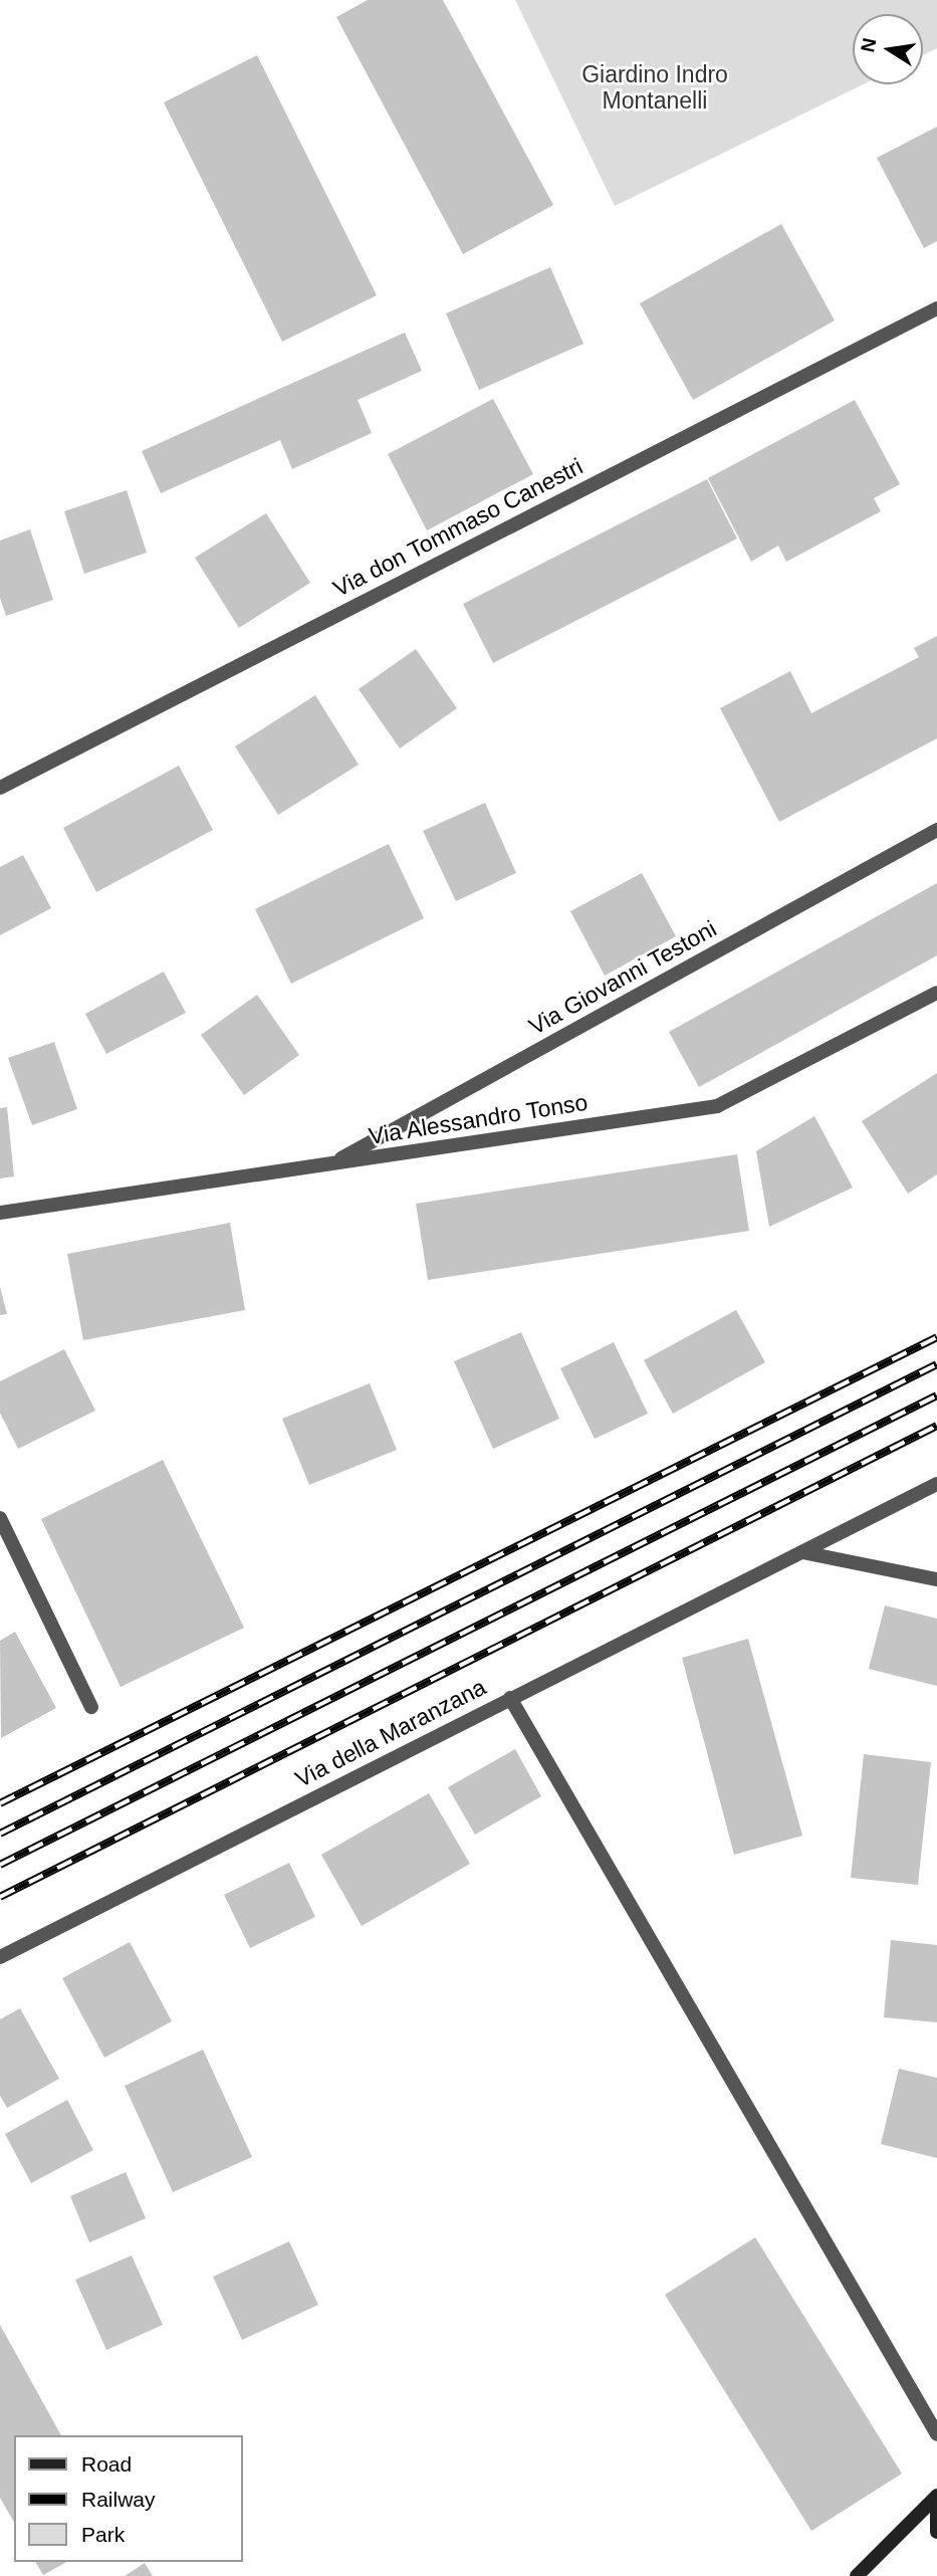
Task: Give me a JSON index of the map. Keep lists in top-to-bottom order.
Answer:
{
  "streets": {
    "street": [
      "Via don Tommaso Canestri",
      "Via Giovanni Testoni",
      "Via Alessandro Tonso",
      "Via della Maranzana"
    ]
  },
  "crossings": [
    ["Via Giovanni Testoni", "Via Alessandro Tonso"]
  ],
  "parks": ["Giardino Indro Montanelli"],
  "legend": ["Road", "Railway", "Park"],
  "north": "left"
}
